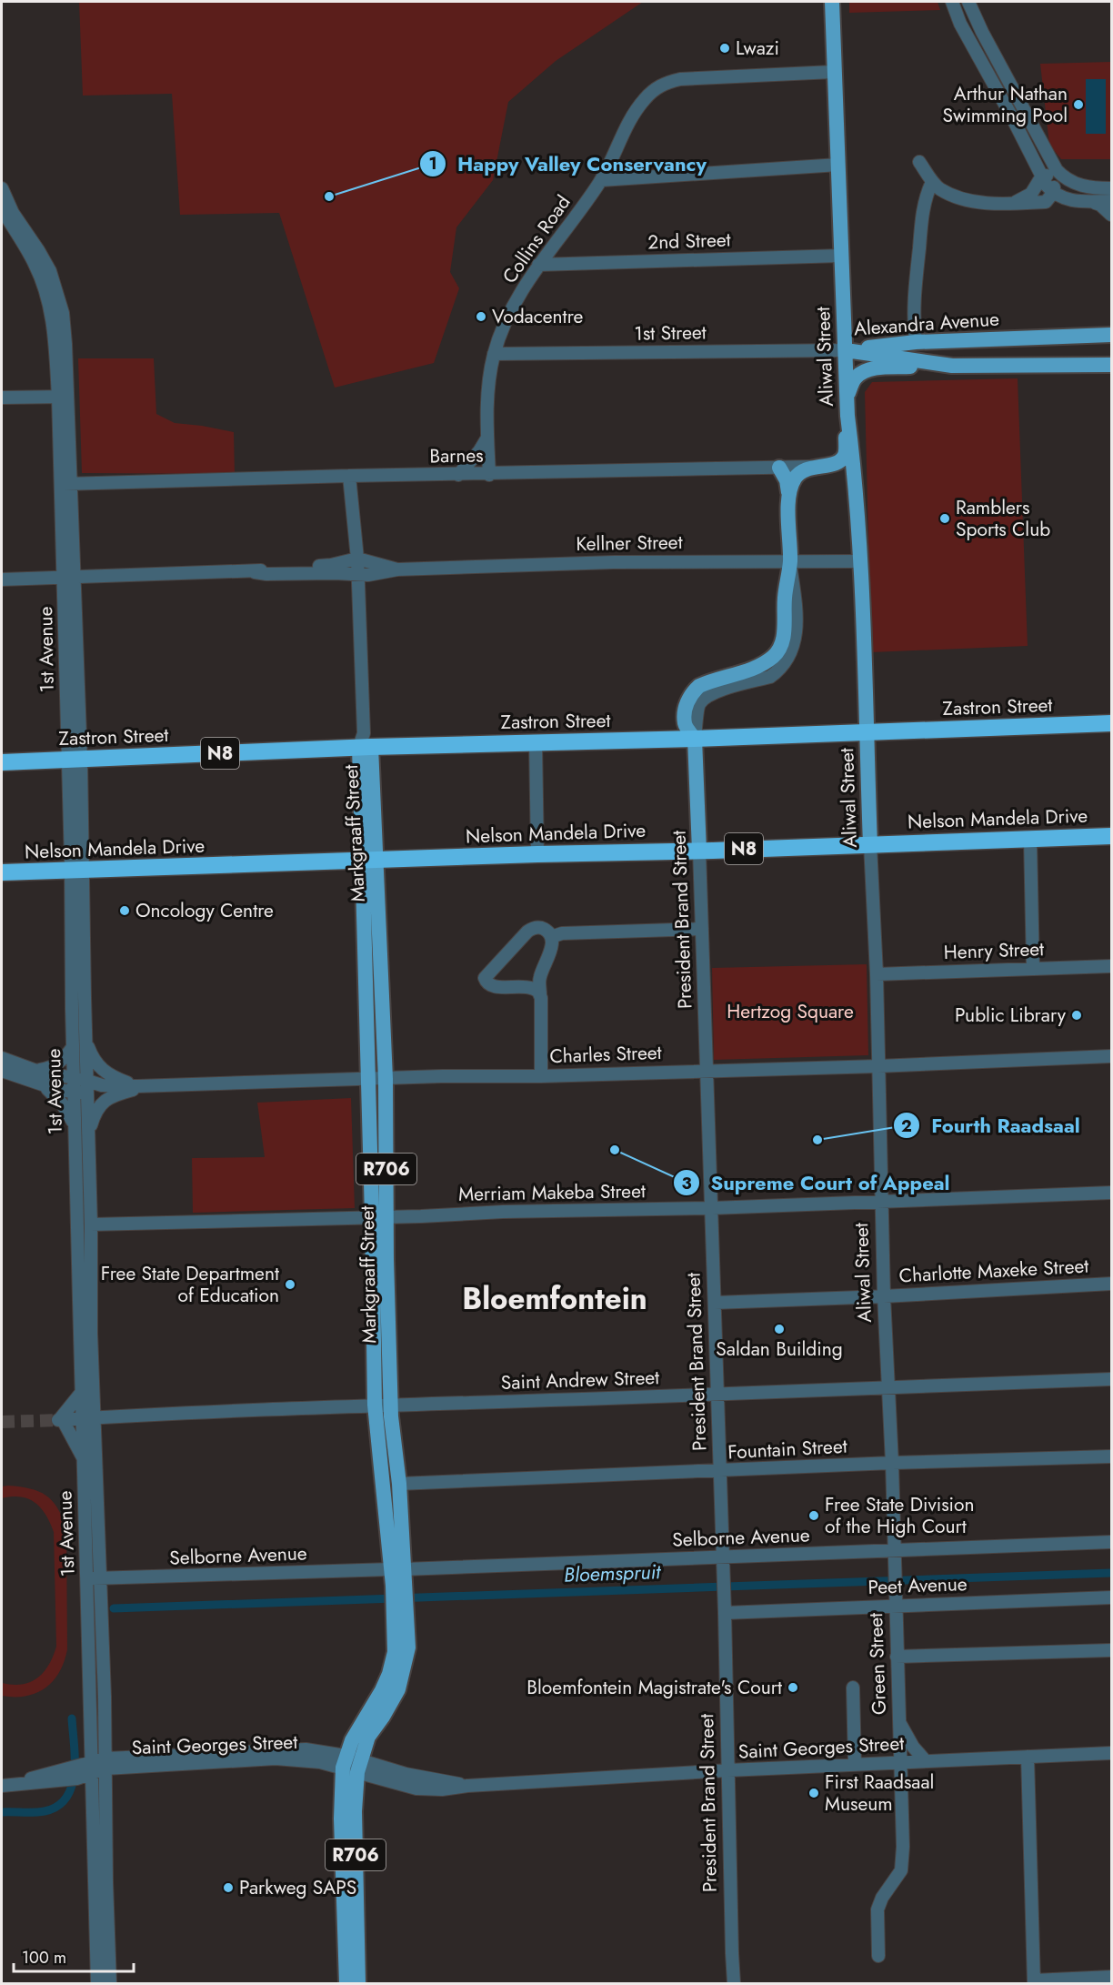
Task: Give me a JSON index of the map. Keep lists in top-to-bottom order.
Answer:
{
  "streets": {
    "highway": ["Zastron Street", "N8", "Nelson Mandela Drive"],
    "main road": [
      "Alexandra Avenue",
      "Aliwal Street",
      "Markgraaff Street",
      "President Brand Street",
      "R706"
    ],
    "street": [
      "Collins Road",
      "2nd Street",
      "1st Street",
      "Barnes",
      "Kellner Street",
      "1st Avenue",
      "Henry Street",
      "Charles Street",
      "Merriam Makeba Street",
      "Charlotte Maxeke Street",
      "Saint Andrew Street",
      "Fountain Street",
      "Selborne Avenue",
      "Peet Avenue",
      "Green Street",
      "Saint Georges Street"
    ]
  },
  "crossings": [
    ["Collins Road", "2nd Street"],
    ["Collins Road", "1st Street"],
    ["Collins Road", "Aliwal Street"],
    ["Collins Road", "Barnes"],
    ["2nd Street", "Aliwal Street"],
    ["Alexandra Avenue", "1st Street"],
    ["Alexandra Avenue", "Aliwal Street"],
    ["1st Street", "Aliwal Street"],
    ["Aliwal Street", "Barnes"],
    ["Aliwal Street", "Kellner Street"],
    ["Aliwal Street", "Zastron Street"],
    ["Aliwal Street", "Nelson Mandela Drive"],
    ["Aliwal Street", "Henry Street"],
    ["Aliwal Street", "Charles Street"],
    ["Aliwal Street", "Merriam Makeba Street"],
    ["Aliwal Street", "Charlotte Maxeke Street"],
    ["Aliwal Street", "Saint Andrew Street"],
    ["Aliwal Street", "Fountain Street"],
    ["Aliwal Street", "Selborne Avenue"],
    ["Aliwal Street", "Peet Avenue"],
    ["Aliwal Street", "Green Street"],
    ["Barnes", "1st Avenue"],
    ["Barnes", "Markgraaff Street"],
    ["Kellner Street", "1st Avenue"],
    ["Kellner Street", "Markgraaff Street"],
    ["Kellner Street", "President Brand Street"],
    ["1st Avenue", "Zastron Street"],
    ["1st Avenue", "Nelson Mandela Drive"],
    ["1st Avenue", "Charles Street"],
    ["1st Avenue", "Merriam Makeba Street"],
    ["1st Avenue", "Saint Andrew Street"],
    ["1st Avenue", "Selborne Avenue"],
    ["1st Avenue", "Saint Georges Street"],
    ["Zastron Street", "Markgraaff Street"],
    ["Zastron Street", "President Brand Street"],
    ["Nelson Mandela Drive", "Markgraaff Street"],
    ["Nelson Mandela Drive", "President Brand Street"],
    ["Markgraaff Street", "Charles Street"],
    ["Markgraaff Street", "R706"],
    ["Markgraaff Street", "Merriam Makeba Street"],
    ["Markgraaff Street", "Saint Andrew Street"],
    ["Markgraaff Street", "Fountain Street"],
    ["Markgraaff Street", "Selborne Avenue"],
    ["Markgraaff Street", "Saint Georges Street"],
    ["President Brand Street", "Charles Street"],
    ["President Brand Street", "Merriam Makeba Street"],
    ["President Brand Street", "Charlotte Maxeke Street"],
    ["President Brand Street", "Saint Andrew Street"],
    ["President Brand Street", "Fountain Street"],
    ["President Brand Street", "Selborne Avenue"],
    ["President Brand Street", "Peet Avenue"],
    ["President Brand Street", "Saint Georges Street"],
    ["R706", "Saint Georges Street"],
    ["Peet Avenue", "Green Street"],
    ["Green Street", "Saint Georges Street"]
  ],
  "districts": ["Bloemfontein"],
  "water": ["Bloemspruit"],
  "parks": ["Hertzog Square"],
  "places": [
    "Lwazi",
    "Arthur Nathan Swimming Pool",
    "Happy Valley Conservancy",
    "Vodacentre",
    "Ramblers Sports Club",
    "Oncology Centre",
    "Public Library",
    "Fourth Raadsaal",
    "Supreme Court of Appeal",
    "Free State Department of Education",
    "Saldan Building",
    "Free State Division of the High Court",
    "Bloemfontein Magistrate's Court",
    "First Raadsaal Museum",
    "Parkweg SAPS"
  ],
  "scale_bar": "100 m"
}
